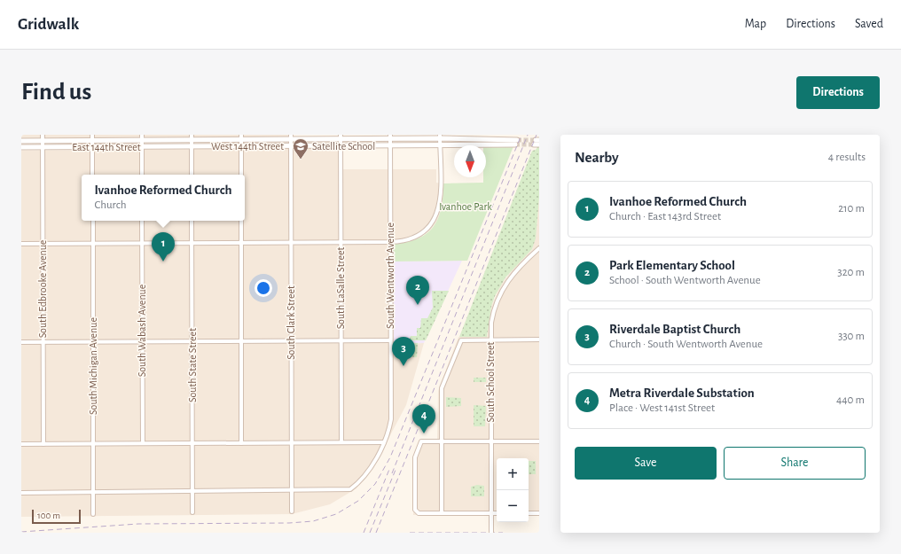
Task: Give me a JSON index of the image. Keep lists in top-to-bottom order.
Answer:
{
  "streets": {
    "street": [
      "West 144th Street",
      "East 144th Street",
      "South Wentworth Avenue",
      "South LaSalle Street",
      "South Edbrooke Avenue",
      "South Clark Street",
      "South Wabash Avenue",
      "South State Street",
      "South Michigan Avenue",
      "South School Street"
    ]
  },
  "crossings": [
    ["West 144th Street", "East 144th Street"],
    ["West 144th Street", "South Wentworth Avenue"],
    ["West 144th Street", "South LaSalle Street"],
    ["West 144th Street", "South Clark Street"],
    ["East 144th Street", "South Edbrooke Avenue"],
    ["South Wentworth Avenue", "South Clark Street"]
  ],
  "parks": ["Ivanhoe Park"],
  "places": {
    "school or university": ["Satellite School"]
  },
  "scale_bar": "100 m",
  "north": "bottom",
  "page": {
    "header": "Gridwalk",
    "nav": ["Map", "Directions", "Saved"],
    "buttons": [
      "Directions",
      ["Save", "Share"]
    ],
    "title": "Find us",
    "heading": ["Nearby", "4 results"],
    "popup": ["Ivanhoe Reformed Church", "Church"],
    "list": [
      {
        "mark": "1",
        "name": "Ivanhoe Reformed Church",
        "note": "Church · East 143rd Street",
        "value": "210 m"
      },
      {
        "mark": "2",
        "name": "Park Elementary School",
        "note": "School · South Wentworth Avenue",
        "value": "320 m"
      },
      {
        "mark": "3",
        "name": "Riverdale Baptist Church",
        "note": "Church · South Wentworth Avenue",
        "value": "330 m"
      },
      {
        "mark": "4",
        "name": "Metra Riverdale Substation",
        "note": "Place · West 141st Street",
        "value": "440 m"
      }
    ],
    "pins": [
      "1",
      "2",
      "3",
      "4"
    ],
    "map_buttons": ["+", "−"],
    "scale": "100 m"
  }
}
